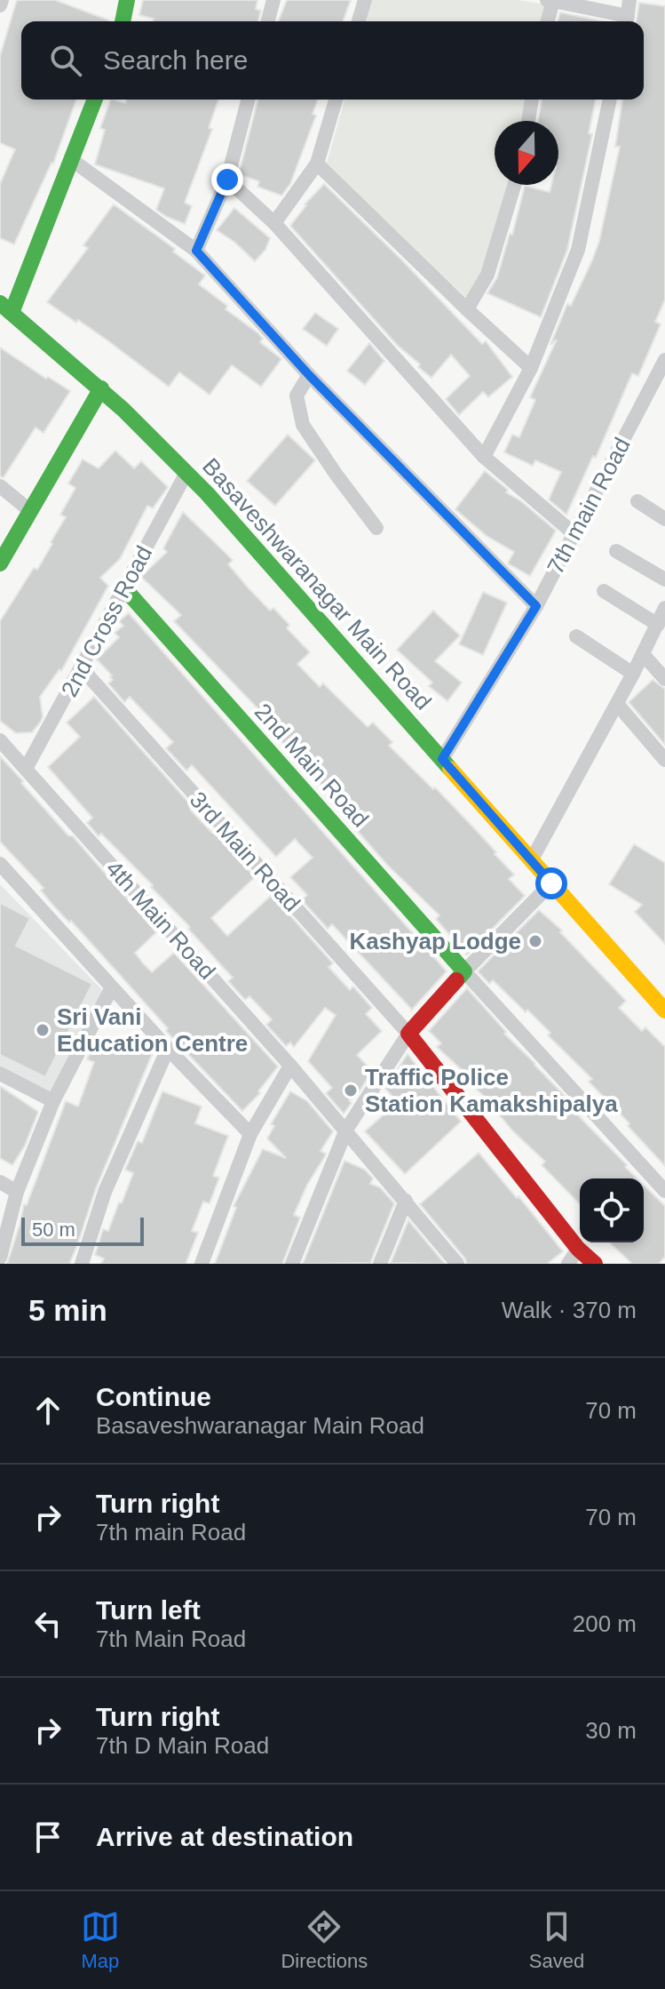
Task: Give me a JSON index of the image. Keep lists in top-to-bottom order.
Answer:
{
  "streets": {
    "street": [
      "7th main Road",
      "Basaveshwaranagar Main Road",
      "2nd Cross Road",
      "2nd Main Road",
      "3rd Main Road",
      "4th Main Road"
    ]
  },
  "crossings": [
    ["7th main Road", "Basaveshwaranagar Main Road"],
    ["Basaveshwaranagar Main Road", "2nd Cross Road"],
    ["2nd Cross Road", "2nd Main Road"],
    ["2nd Cross Road", "3rd Main Road"],
    ["2nd Cross Road", "4th Main Road"]
  ],
  "places": ["Kashyap Lodge", "Sri Vani Education Centre", "Traffic Police Station Kamakshipalya"],
  "scale_bar": "50 m",
  "north": "bottom",
  "page": {
    "search": "Search here",
    "scale": "50 m",
    "heading": ["5 min", "Walk · 370 m"],
    "list": [
      ["Continue", "Basaveshwaranagar Main Road", "70 m"],
      ["Turn right", "7th main Road", "70 m"],
      ["Turn left", "7th Main Road", "200 m"],
      ["Turn right", "7th D Main Road", "30 m"],
      "Arrive at destination"
    ],
    "nav": ["Map", "Directions", "Saved"]
  }
}
